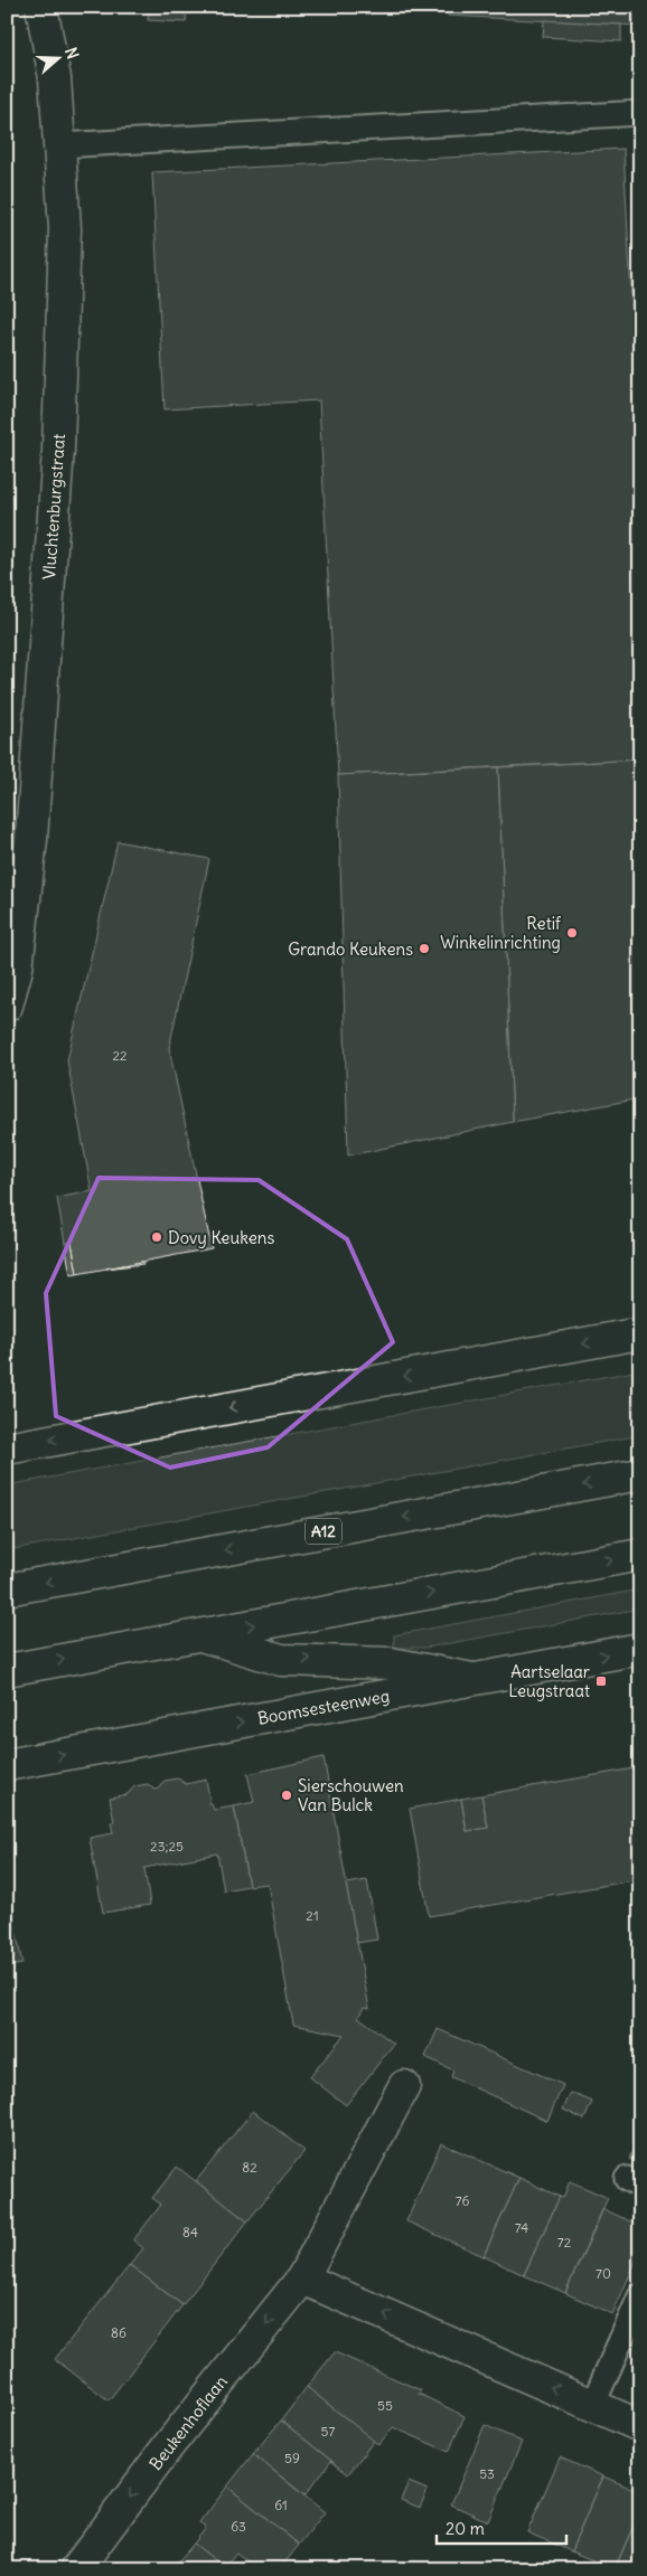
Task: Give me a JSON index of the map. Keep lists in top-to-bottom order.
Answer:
{
  "streets": {
    "main road": [
      "Vluchtenburgstraat",
      "A12",
      "Boomsesteenweg",
      "Beukenhoflaan"
    ]
  },
  "one_way": ["Beukenhoflaan"],
  "places": {
    "other": [
      "Retif Winkelinrichting",
      "Grando Keukens",
      "Dovy Keukens",
      "Sierschouwen Van Bulck"
    ],
    "transit": ["Aartselaar Leugstraat"]
  },
  "house_numbers": [
    "22",
    "23;25",
    "21",
    "82",
    "76",
    "74",
    "84",
    "72",
    "70",
    "86",
    "55",
    "57",
    "59",
    "53",
    "61",
    "63"
  ],
  "scale_bar": "20 m",
  "north": "right"
}
